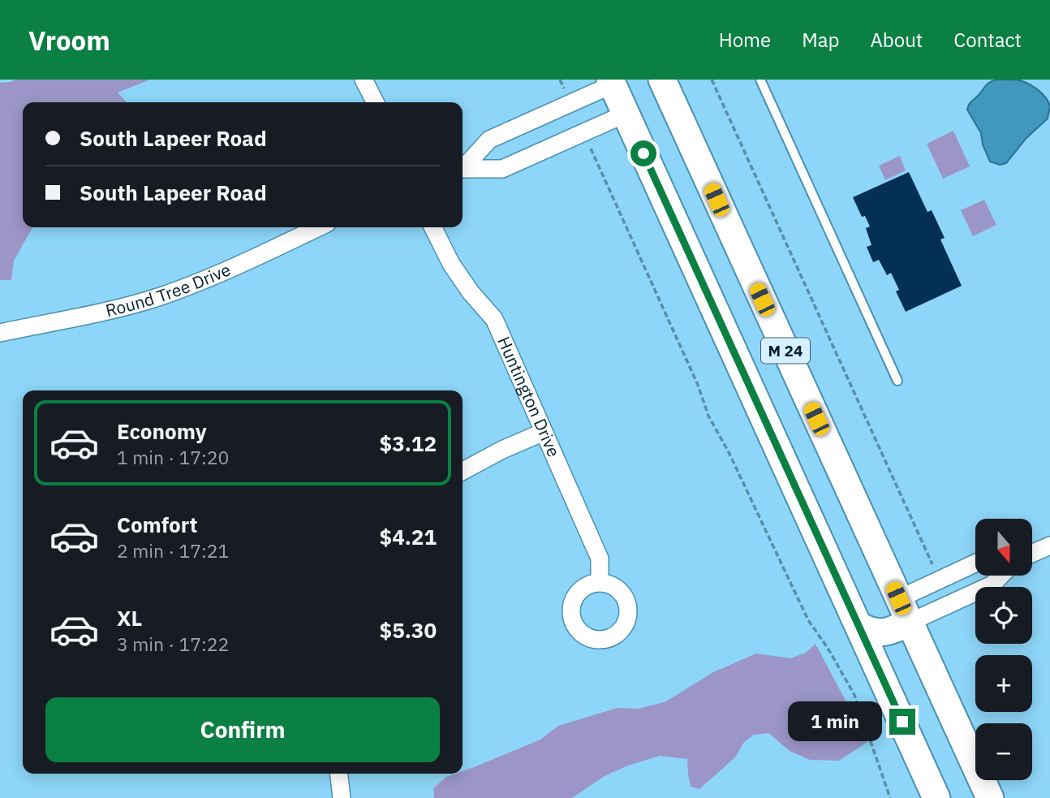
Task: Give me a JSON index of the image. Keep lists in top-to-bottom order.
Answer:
{
  "streets": {
    "main road": ["M 24"],
    "street": ["Round Tree Drive", "Huntington Drive"]
  },
  "north": "bottom",
  "page": {
    "header": "Vroom",
    "nav": [
      "Home",
      "Map",
      "About",
      "Contact"
    ],
    "banner": ["South Lapeer Road", "South Lapeer Road"],
    "list": [
      {
        "name": "Economy",
        "note": "1 min · 17:20",
        "value": "$3.12"
      },
      {
        "name": "Comfort",
        "note": "2 min · 17:21",
        "value": "$4.21"
      },
      {
        "name": "XL",
        "note": "3 min · 17:22",
        "value": "$5.30"
      }
    ],
    "map_buttons": ["+", "−"],
    "buttons": "Confirm",
    "bubble": "1 min"
  }
}
